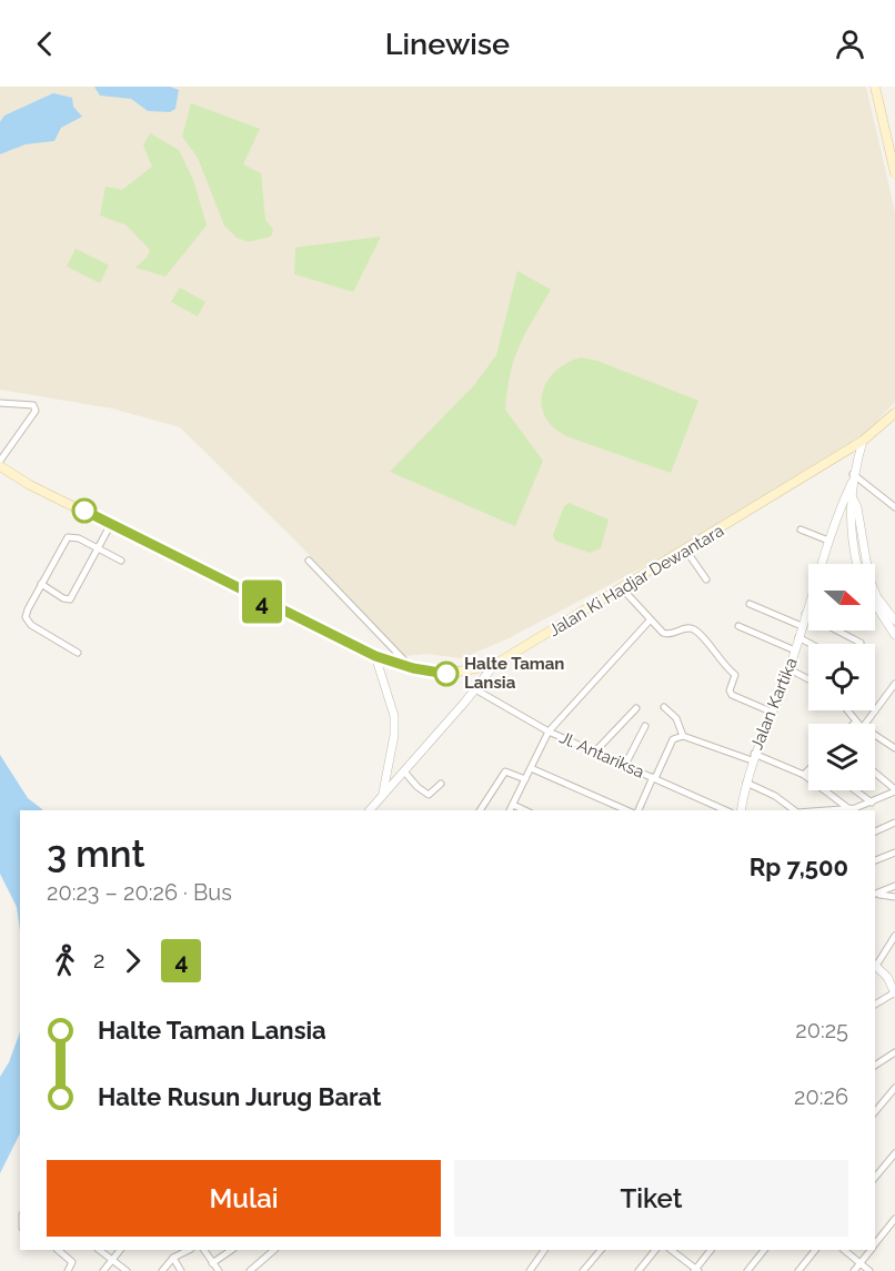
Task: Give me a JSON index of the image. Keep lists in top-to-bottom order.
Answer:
{
  "streets": {
    "main road": ["Jalan Ki Hadjar Dewantara"],
    "street": ["Jalan Kartika", "Jl. Antariksa"]
  },
  "crossings": [
    ["Jalan Ki Hadjar Dewantara", "Jalan Kartika"]
  ],
  "places": ["Halte Taman Lansia"],
  "lines": ["bus line 4"],
  "north": "right",
  "page": {
    "header": "Linewise",
    "on_map": "4",
    "heading": ["3 mnt", "20:23 – 20:26 · Bus", "Rp 7,500"],
    "legs": ["2", "4"],
    "list": [
      {
        "name": "Halte Taman Lansia",
        "value": "20:25"
      },
      {
        "name": "Halte Rusun Jurug Barat",
        "value": "20:26"
      }
    ],
    "buttons": ["Mulai", "Tiket"]
  }
}
